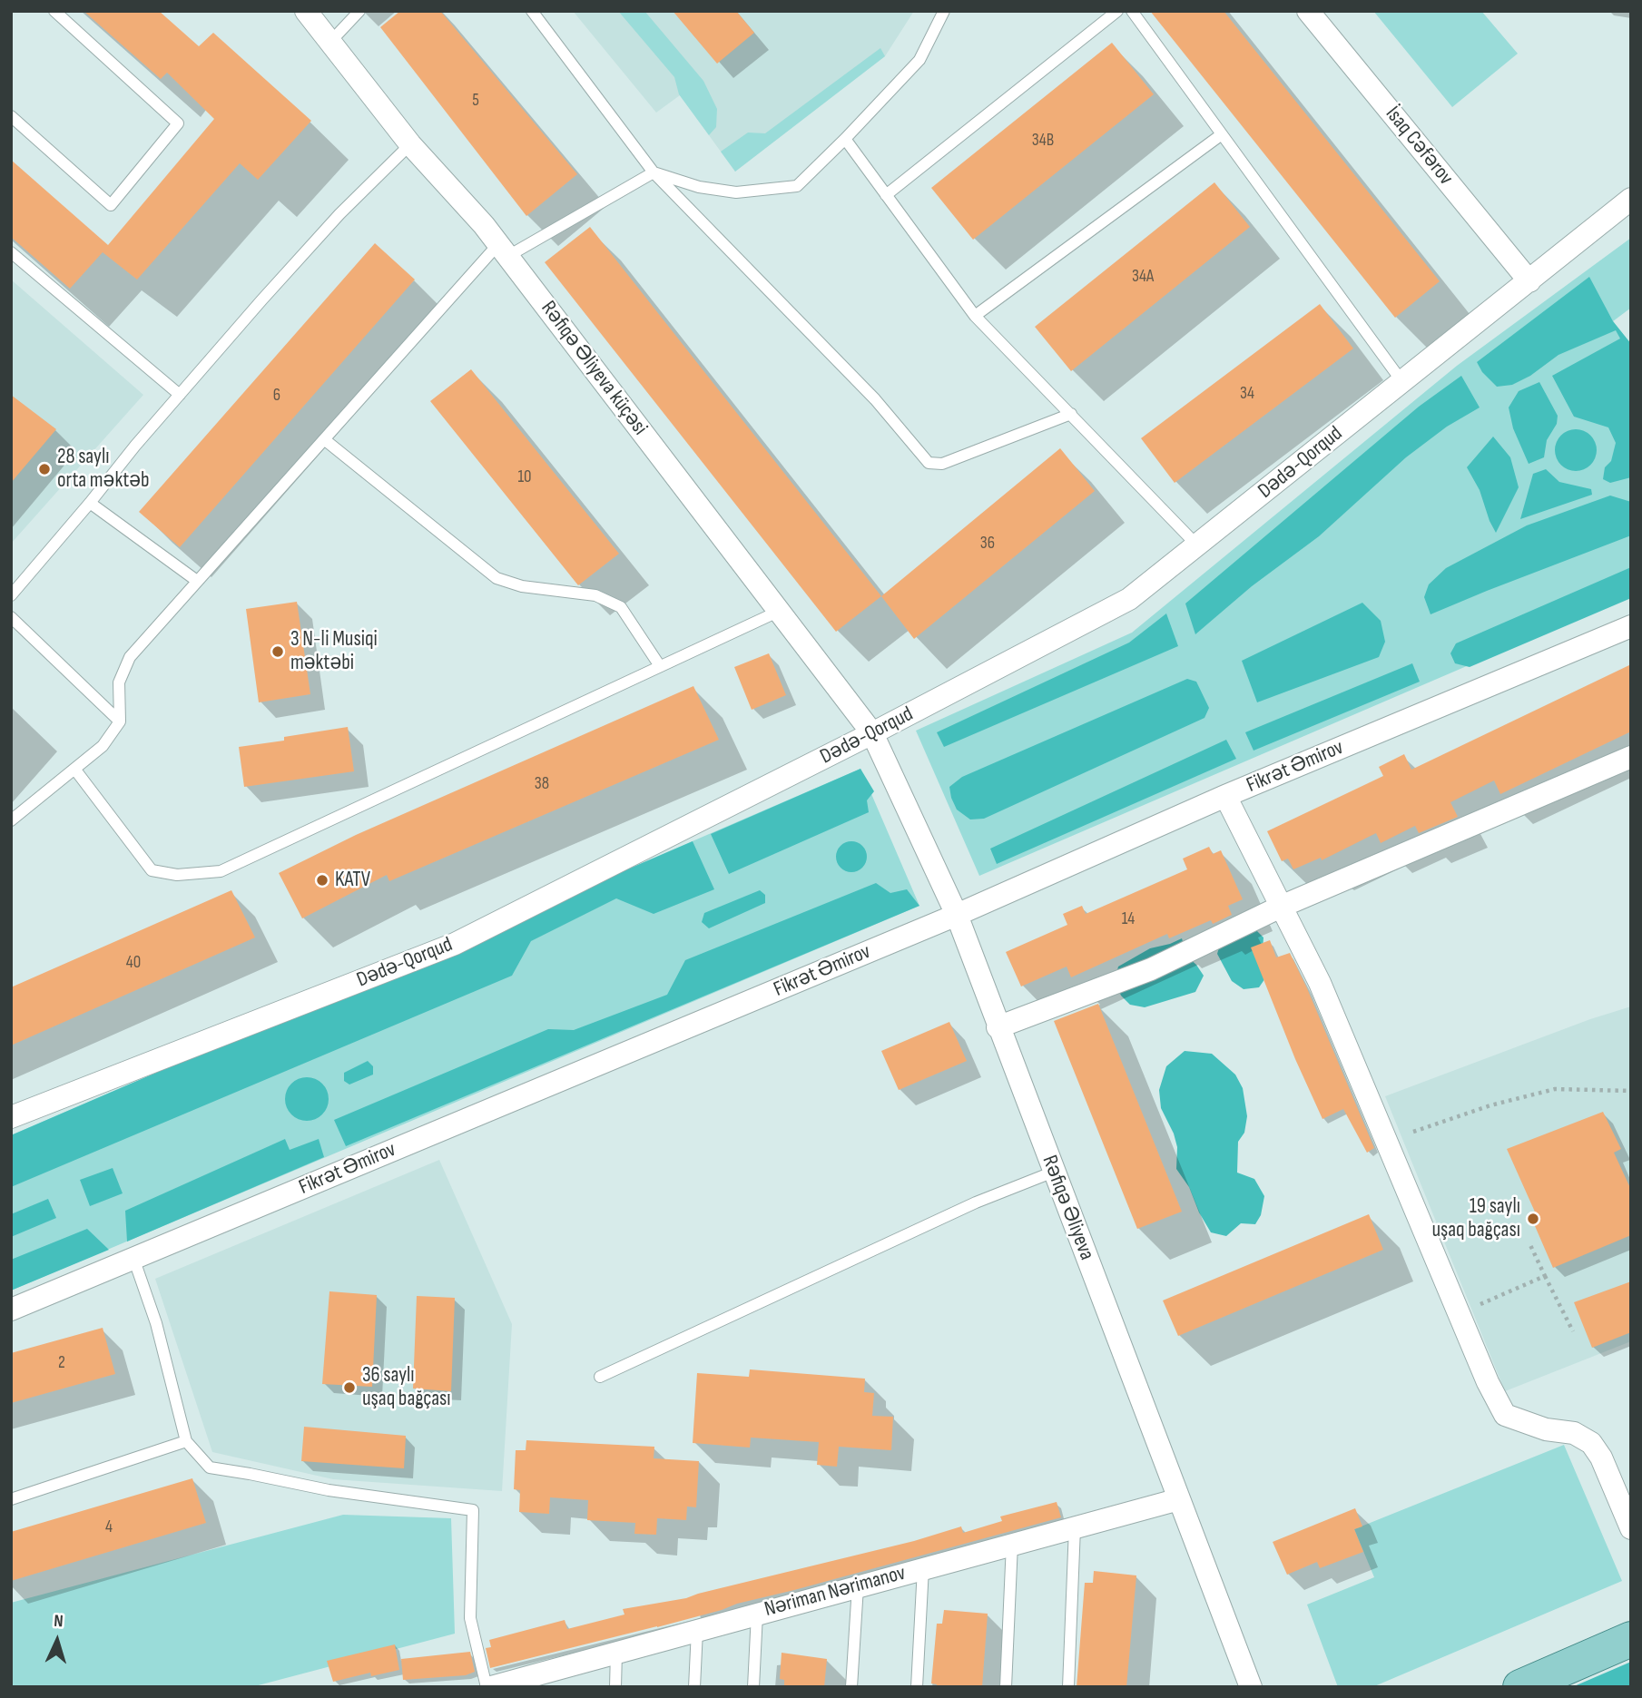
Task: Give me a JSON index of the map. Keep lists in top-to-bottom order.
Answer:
{
  "streets": {
    "street": [
      "İsaq Cəfərov",
      "Rəfiqə Əliyeva küçəsi",
      "Dədə-Qorqud",
      "Fikrət Əmirov",
      "Rəfiqə Əliyeva",
      "Nəriman Nərimanov"
    ]
  },
  "crossings": [
    ["İsaq Cəfərov", "Dədə-Qorqud"],
    ["Rəfiqə Əliyeva küçəsi", "Dədə-Qorqud"],
    ["Rəfiqə Əliyeva küçəsi", "Rəfiqə Əliyeva"],
    ["Dədə-Qorqud", "Rəfiqə Əliyeva"],
    ["Fikrət Əmirov", "Rəfiqə Əliyeva"],
    ["Rəfiqə Əliyeva", "Nəriman Nərimanov"]
  ],
  "places": [
    "28 saylı orta məktəb",
    "3 N-li Musiqi məktəbi",
    "KATV",
    "19 saylı uşaq bağçası",
    "36 saylı uşaq bağçası"
  ],
  "house_numbers": [
    "5",
    "34B",
    "34A",
    "34",
    "6",
    "10",
    "36",
    "38",
    "14",
    "40",
    "2",
    "4"
  ],
  "north": "top"
}
